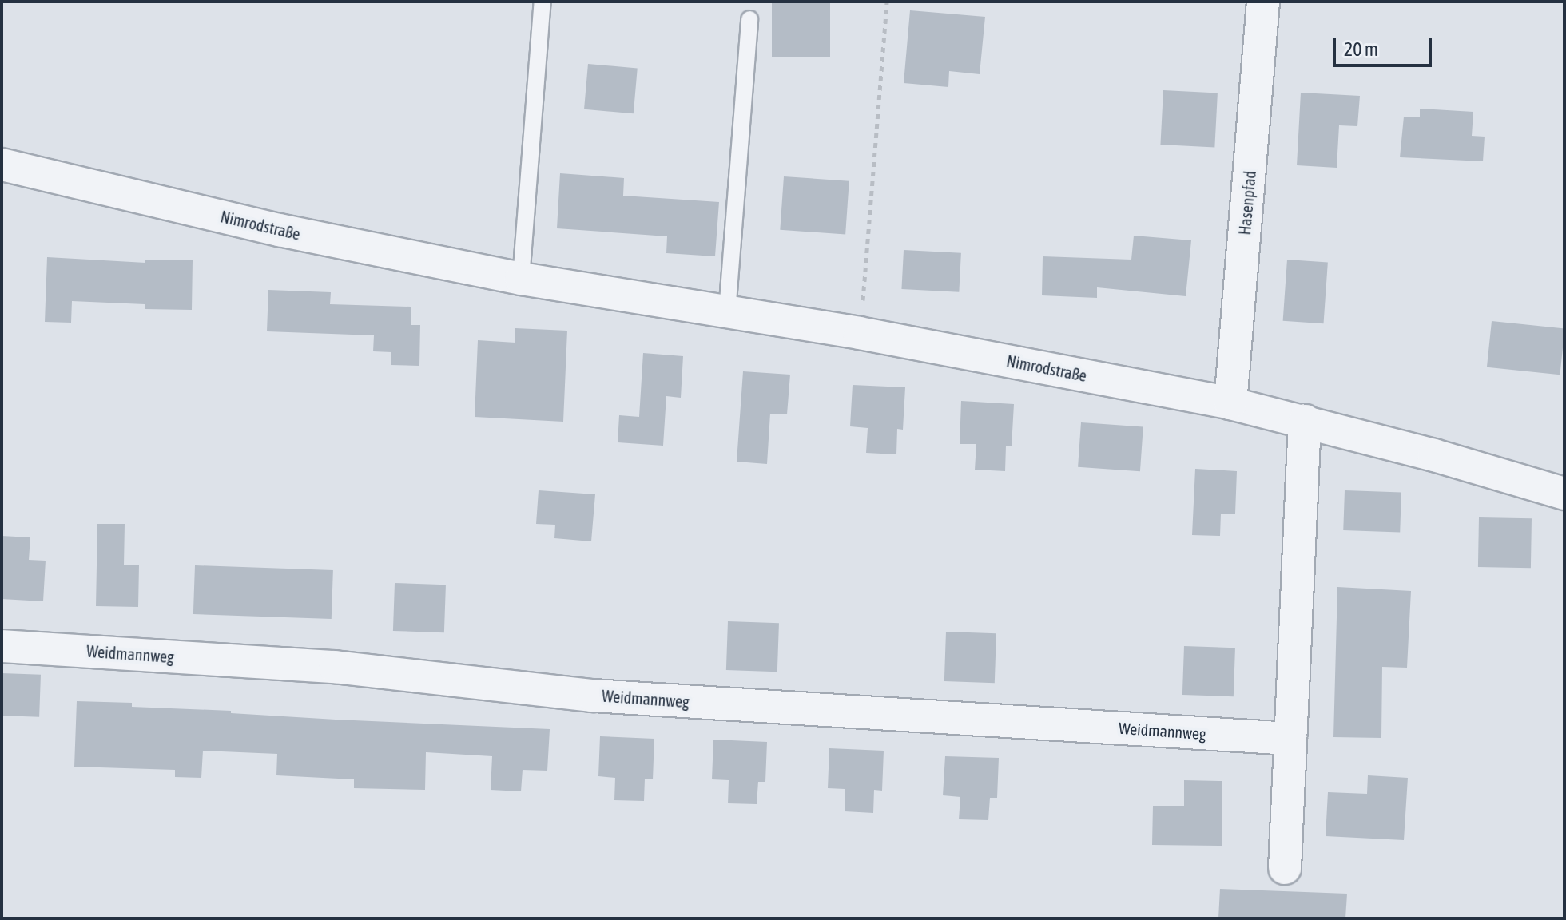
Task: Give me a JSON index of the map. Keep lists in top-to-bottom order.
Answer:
{
  "streets": {
    "street": ["Hasenpfad", "Nimrodstraße", "Weidmannweg"]
  },
  "crossings": [
    ["Hasenpfad", "Nimrodstraße"]
  ],
  "scale_bar": "20 m"
}
